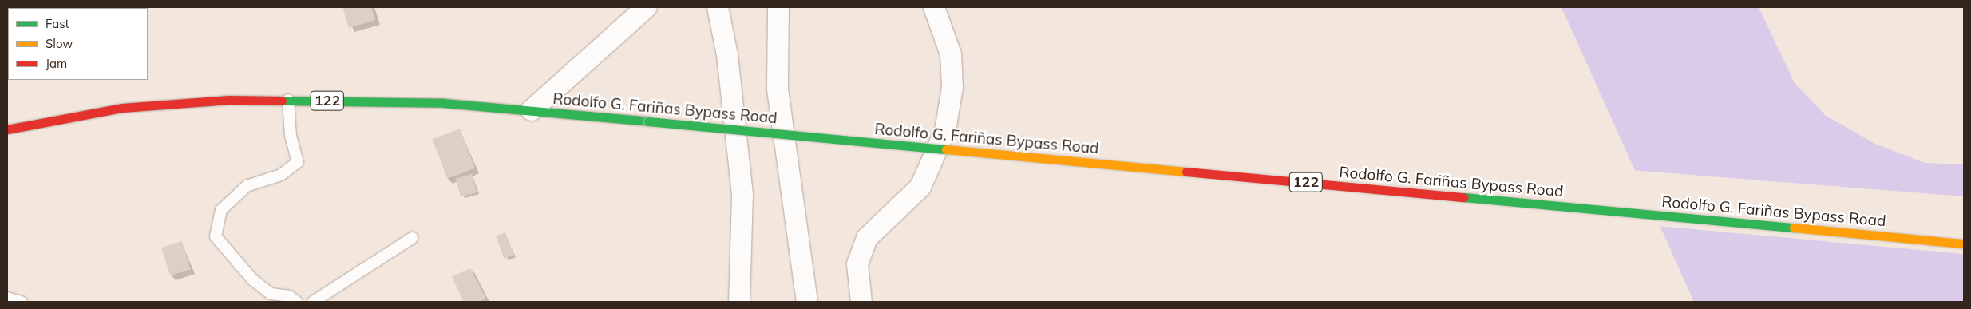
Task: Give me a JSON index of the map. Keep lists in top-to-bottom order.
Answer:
{
  "streets": {
    "main road": ["122", "Rodolfo G. Fariñas Bypass Road"]
  },
  "legend": ["Fast", "Slow", "Jam"]
}
